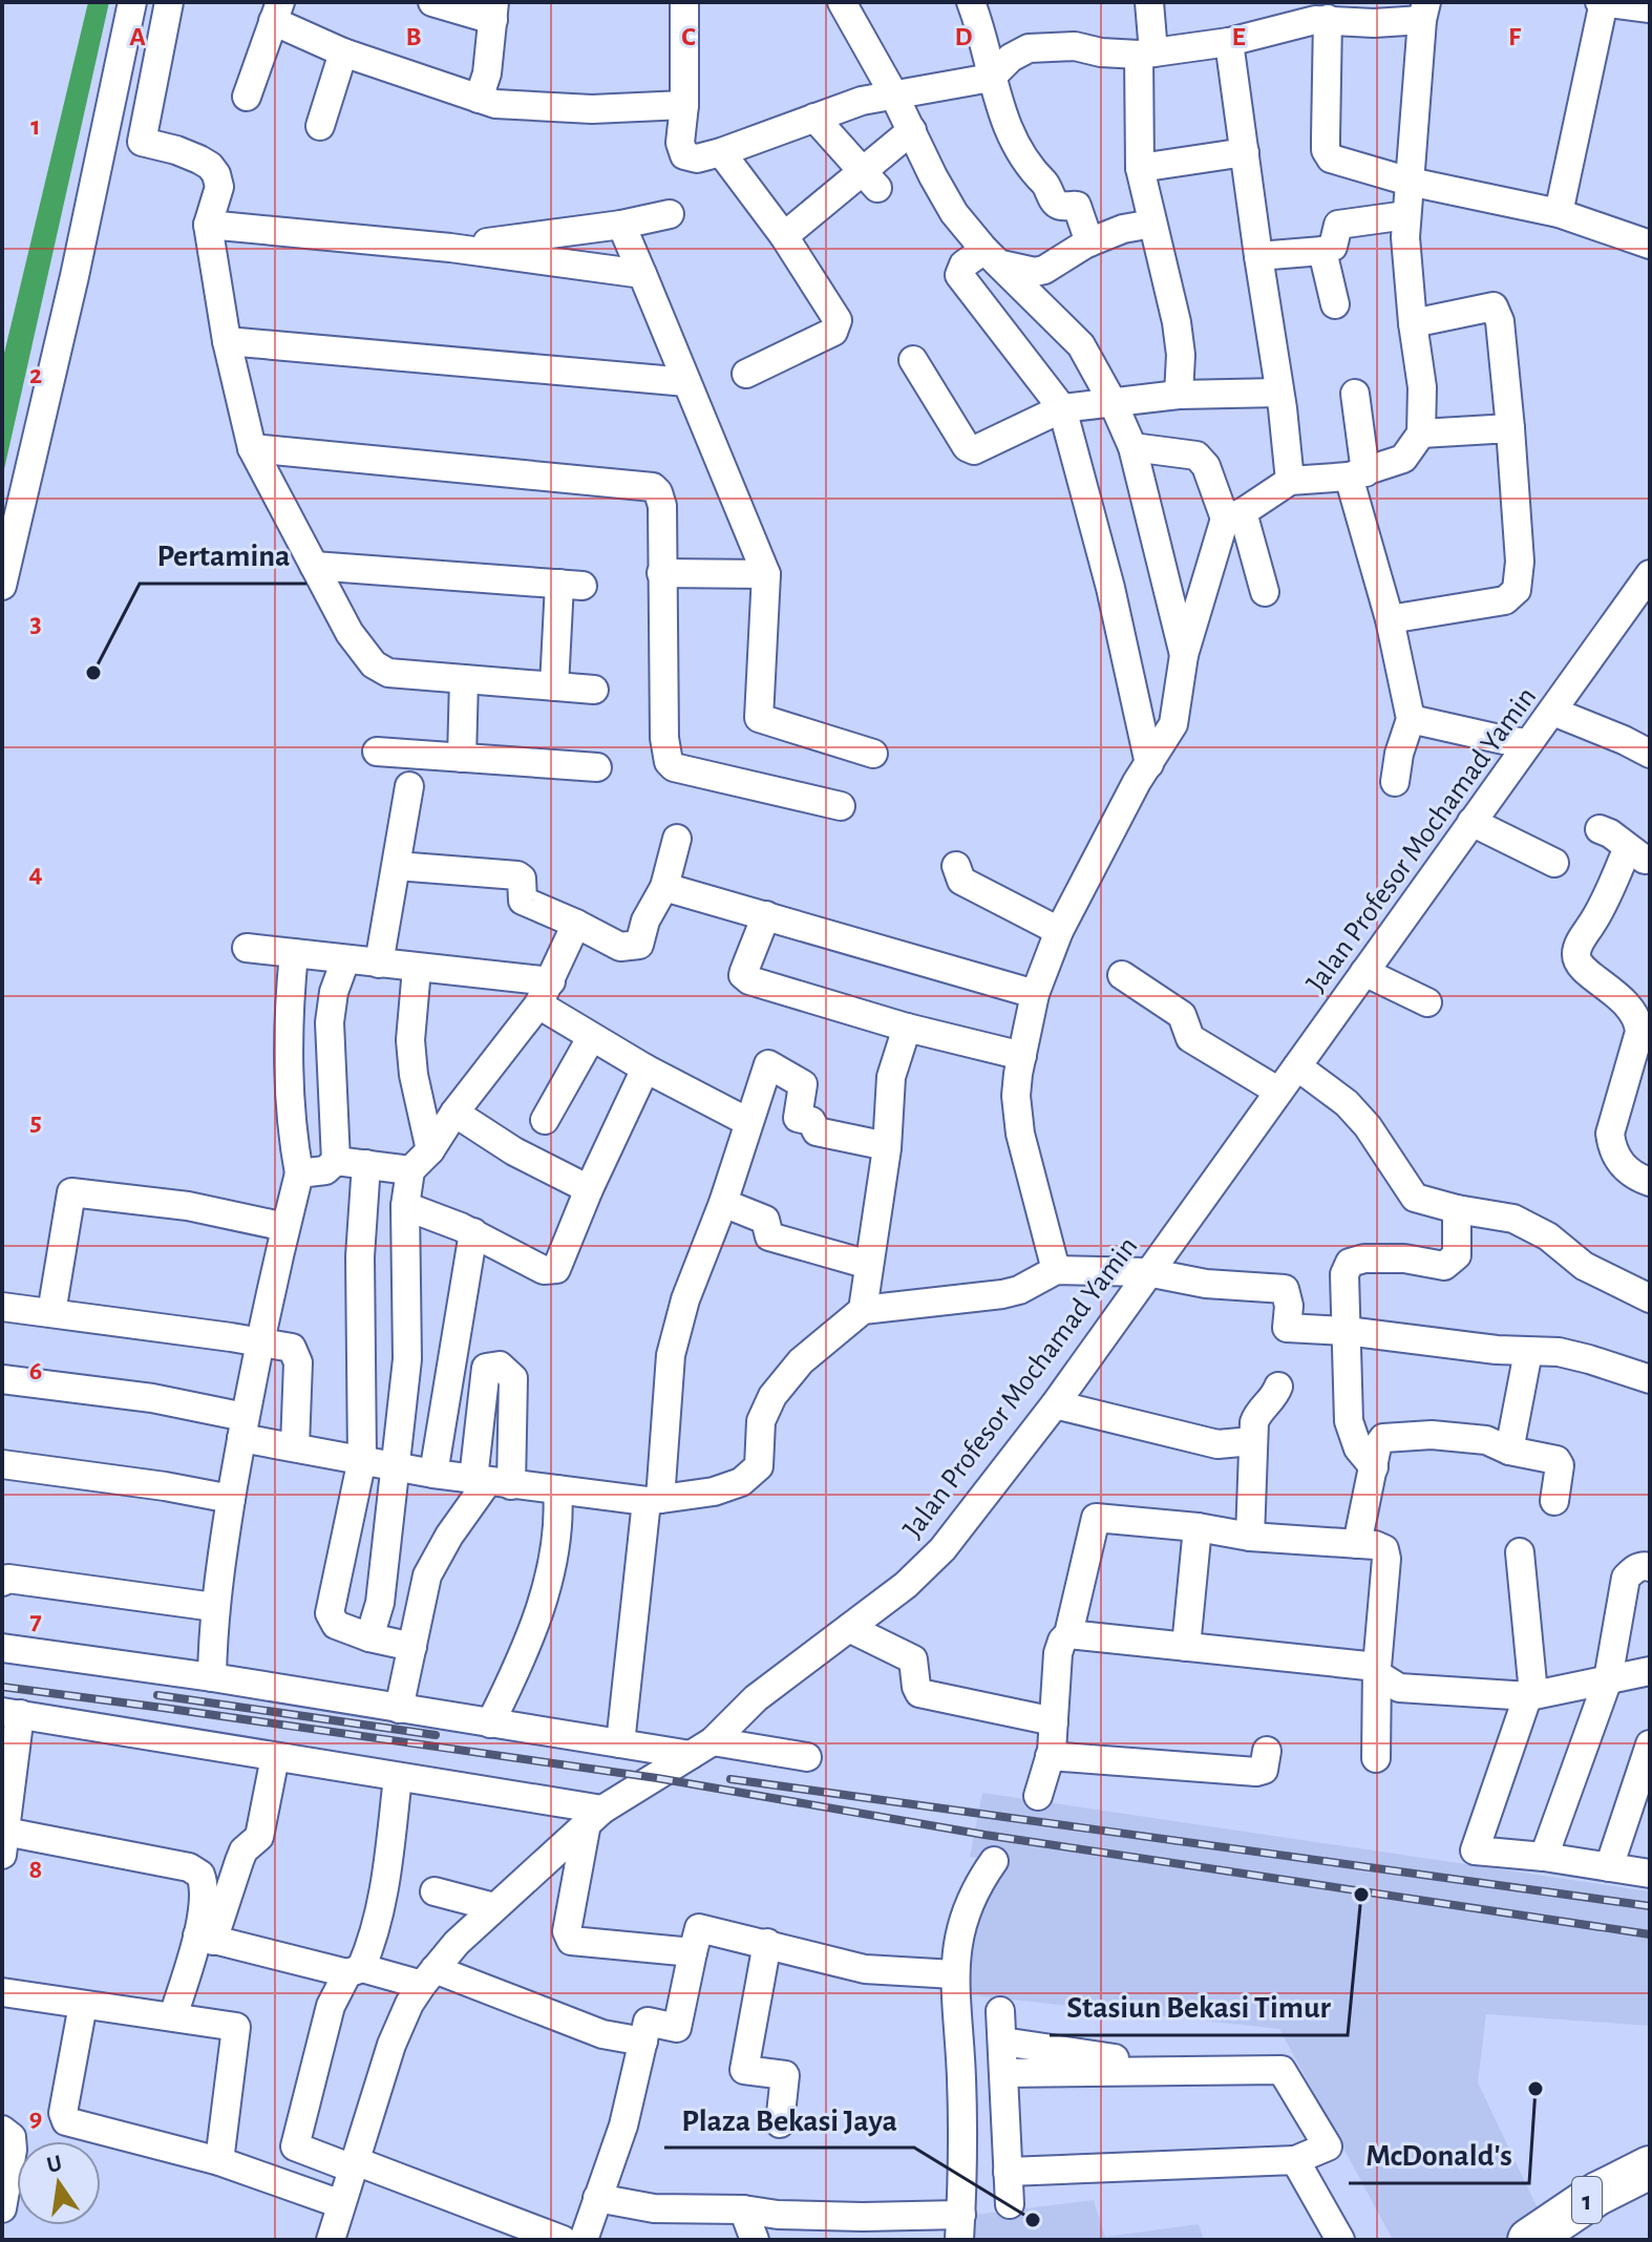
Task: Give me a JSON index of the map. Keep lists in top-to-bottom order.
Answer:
{
  "streets": {
    "highway": ["1"],
    "street": ["Jalan Profesor Mochamad Yamin"]
  },
  "places": [
    "Pertamina",
    "Stasiun Bekasi Timur",
    "McDonald's",
    "Plaza Bekasi Jaya"
  ],
  "north": "top",
  "grid": {
    "columns": [
      "A",
      "B",
      "C",
      "D",
      "E",
      "F"
    ],
    "rows": [
      "1",
      "2",
      "3",
      "4",
      "5",
      "6",
      "7",
      "8",
      "9"
    ]
  }
}
